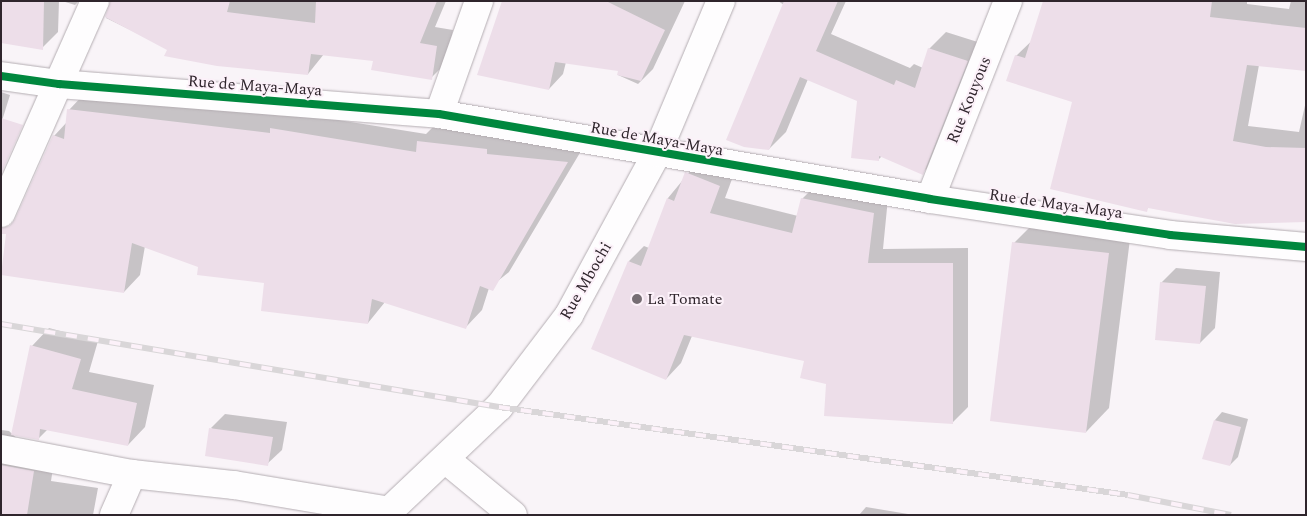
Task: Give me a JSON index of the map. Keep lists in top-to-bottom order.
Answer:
{
  "streets": {
    "street": ["Rue de Maya-Maya", "Rue Kouyous", "Rue Mbochi"]
  },
  "crossings": [
    ["Rue de Maya-Maya", "Rue Kouyous"],
    ["Rue de Maya-Maya", "Rue Mbochi"]
  ],
  "places": ["La Tomate"]
}
